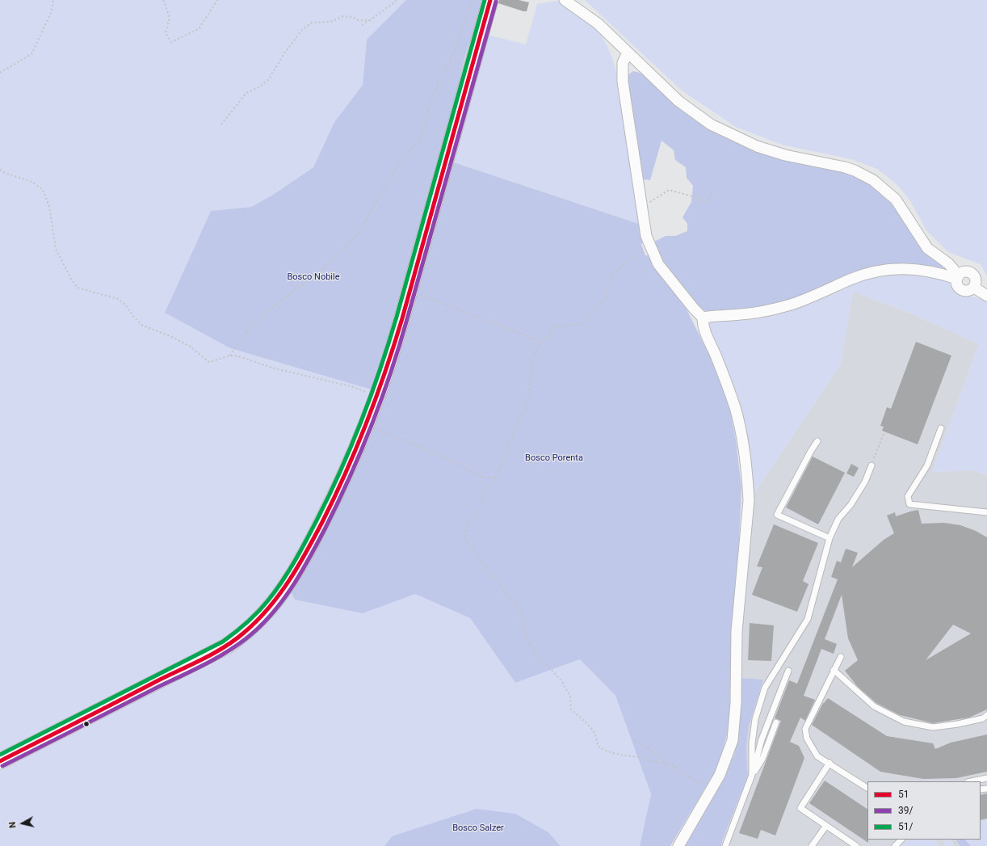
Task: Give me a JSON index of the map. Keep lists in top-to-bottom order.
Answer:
{
  "parks": ["Bosco Nobile", "Bosco Porenta", "Bosco Salzer"],
  "lines": ["transit line 51", "transit line 51/", "transit line 39/"],
  "legend": ["51", "39/", "51/"],
  "north": "left"
}
